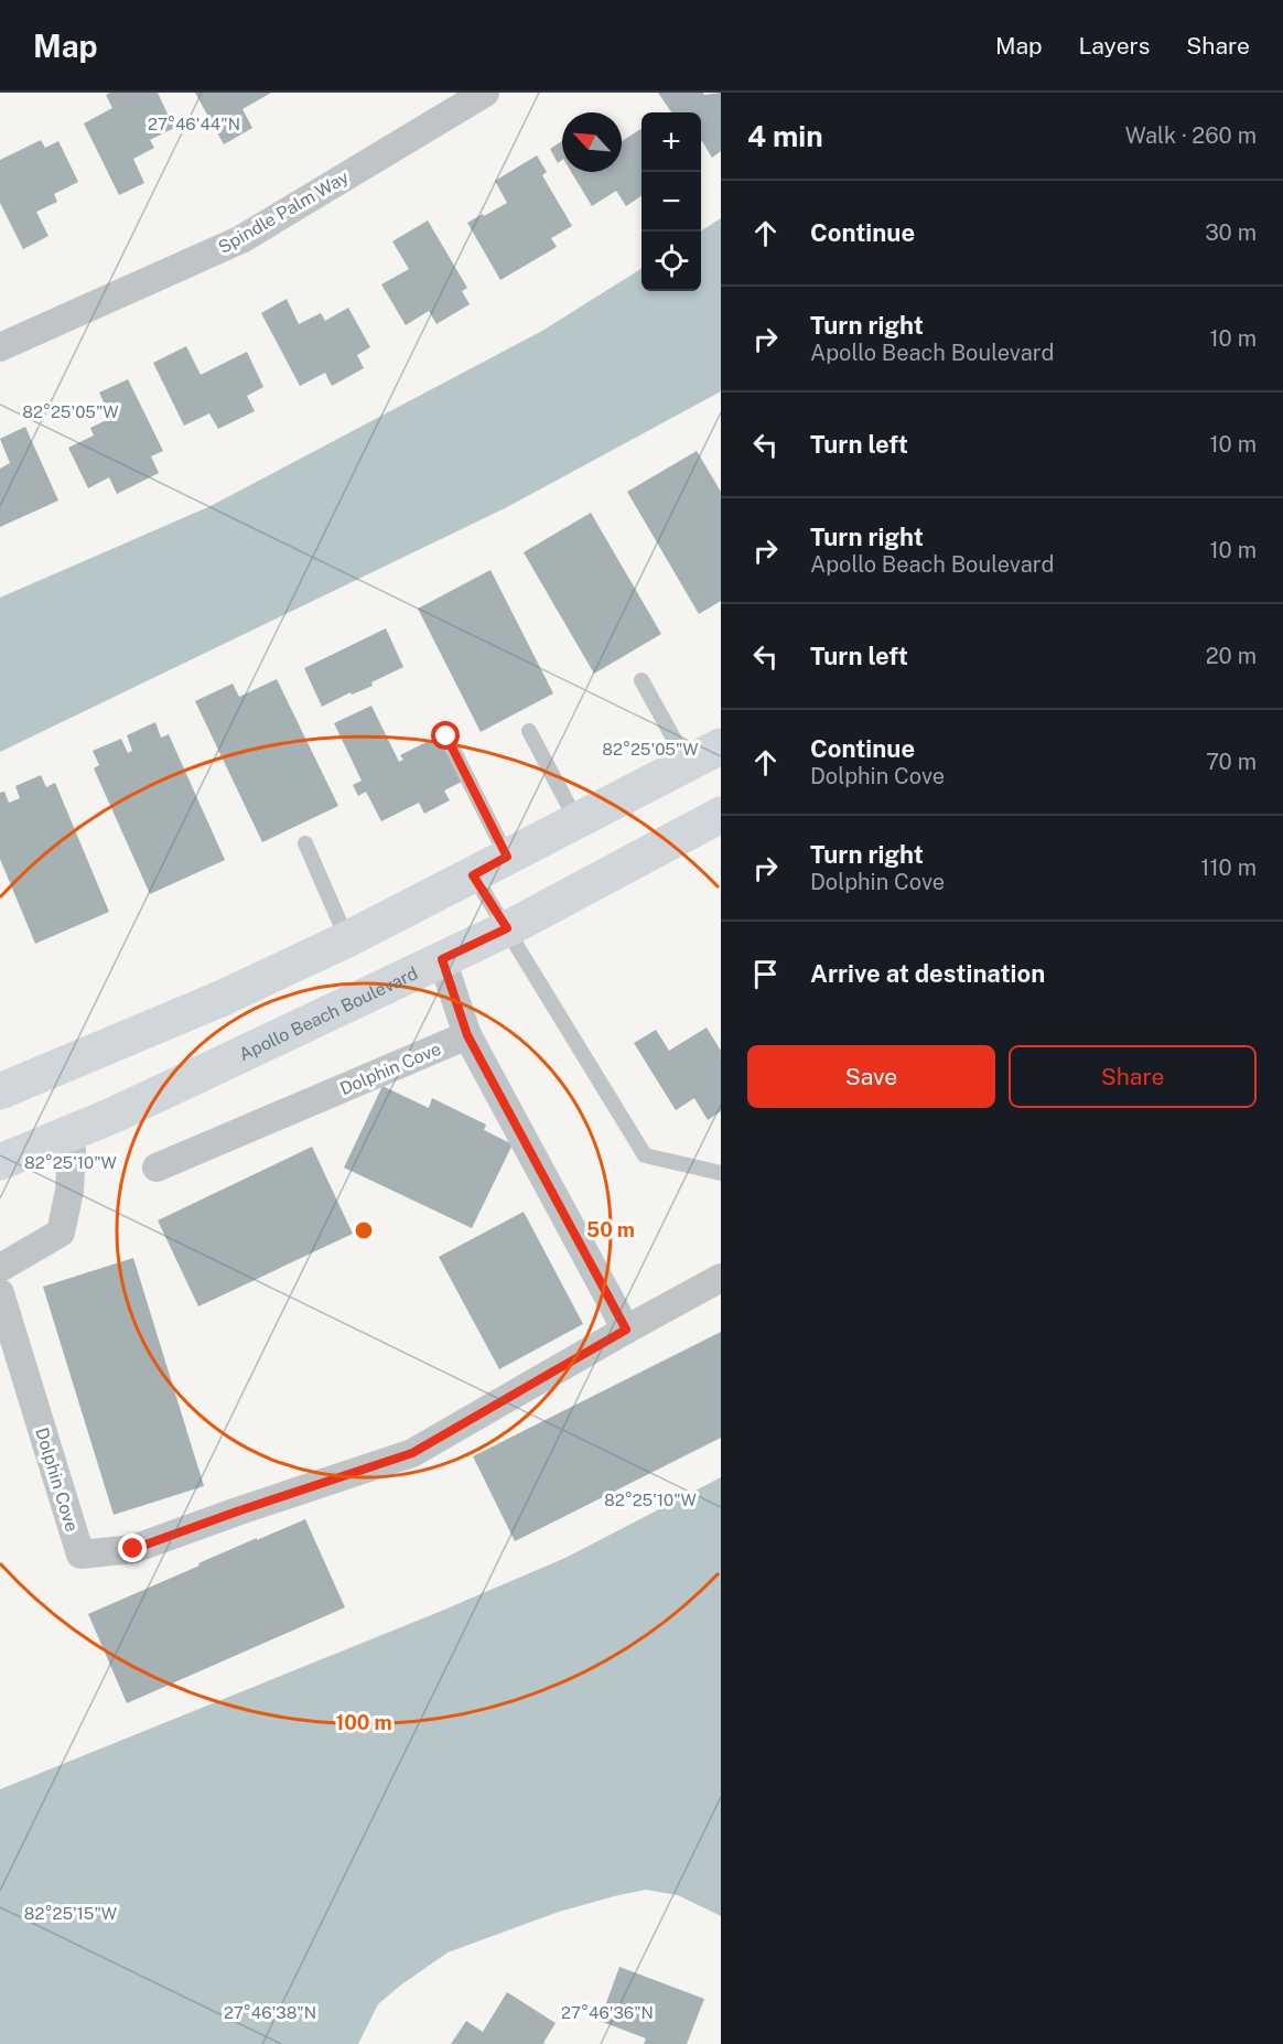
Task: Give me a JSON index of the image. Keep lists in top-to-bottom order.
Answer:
{
  "streets": {
    "main road": ["Apollo Beach Boulevard"],
    "street": ["Spindle Palm Way", "Dolphin Cove"]
  },
  "north": "top left",
  "page": {
    "header": "Map",
    "nav": ["Map", "Layers", "Share"],
    "heading": ["4 min", "Walk · 260 m"],
    "map_buttons": ["+", "−"],
    "list": [
      ["Continue", "30 m"],
      ["Turn right", "Apollo Beach Boulevard", "10 m"],
      ["Turn left", "10 m"],
      ["Turn right", "Apollo Beach Boulevard", "10 m"],
      ["Turn left", "20 m"],
      ["Continue", "Dolphin Cove", "70 m"],
      ["Turn right", "Dolphin Cove", "110 m"],
      "Arrive at destination"
    ],
    "buttons": ["Save", "Share"]
  },
  "coordinates": [
    "27°46'44\"N",
    "82°25'05\"W",
    "82°25'10\"W",
    "82°25'15\"W",
    "27°46'38\"N",
    "27°46'36\"N"
  ],
  "rings": ["50 m", "100 m"]
}
